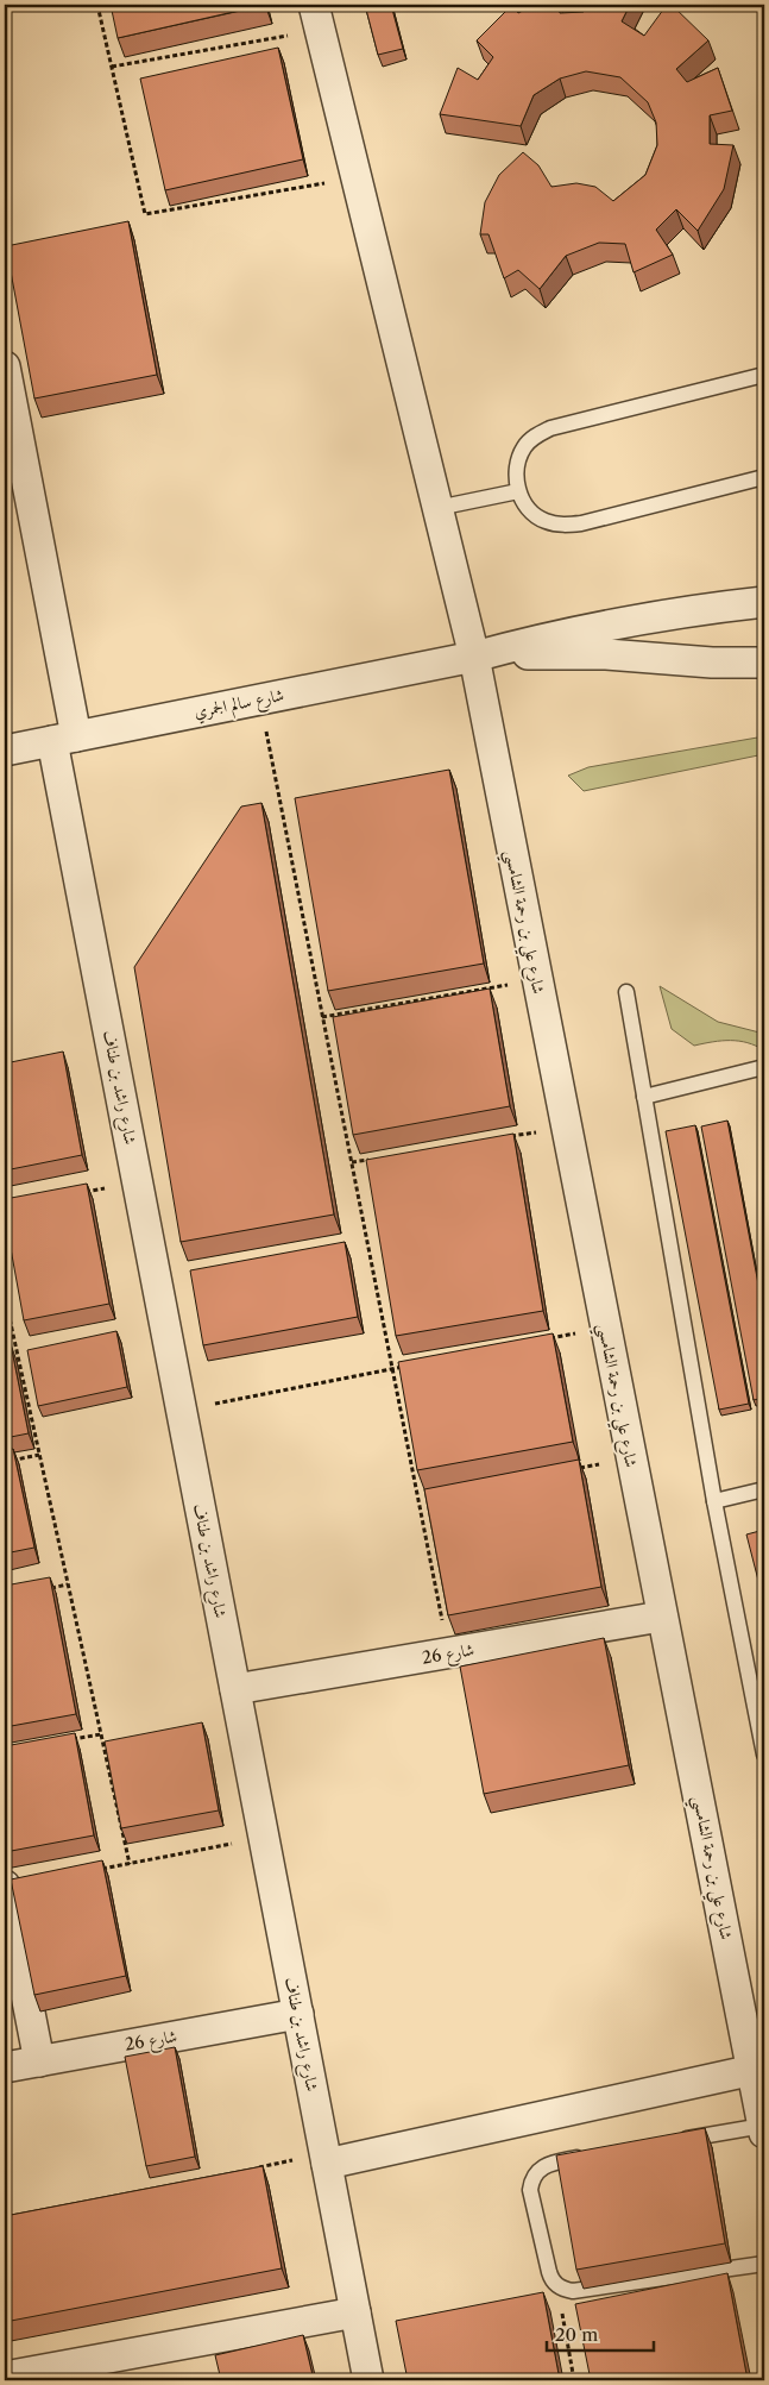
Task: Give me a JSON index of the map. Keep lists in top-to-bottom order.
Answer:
{
  "streets": {
    "street": [
      "شارع سالم الجمري",
      "شارع علي بن رحمة الشامسي",
      "شارع راشد بن طناف",
      "شارع 26"
    ]
  },
  "crossings": [
    ["شارع سالم الجمري", "شارع علي بن رحمة الشامسي"],
    ["شارع سالم الجمري", "شارع راشد بن طناف"],
    ["شارع علي بن رحمة الشامسي", "شارع 26"],
    ["شارع راشد بن طناف", "شارع 26"]
  ],
  "scale_bar": "20 m"
}
